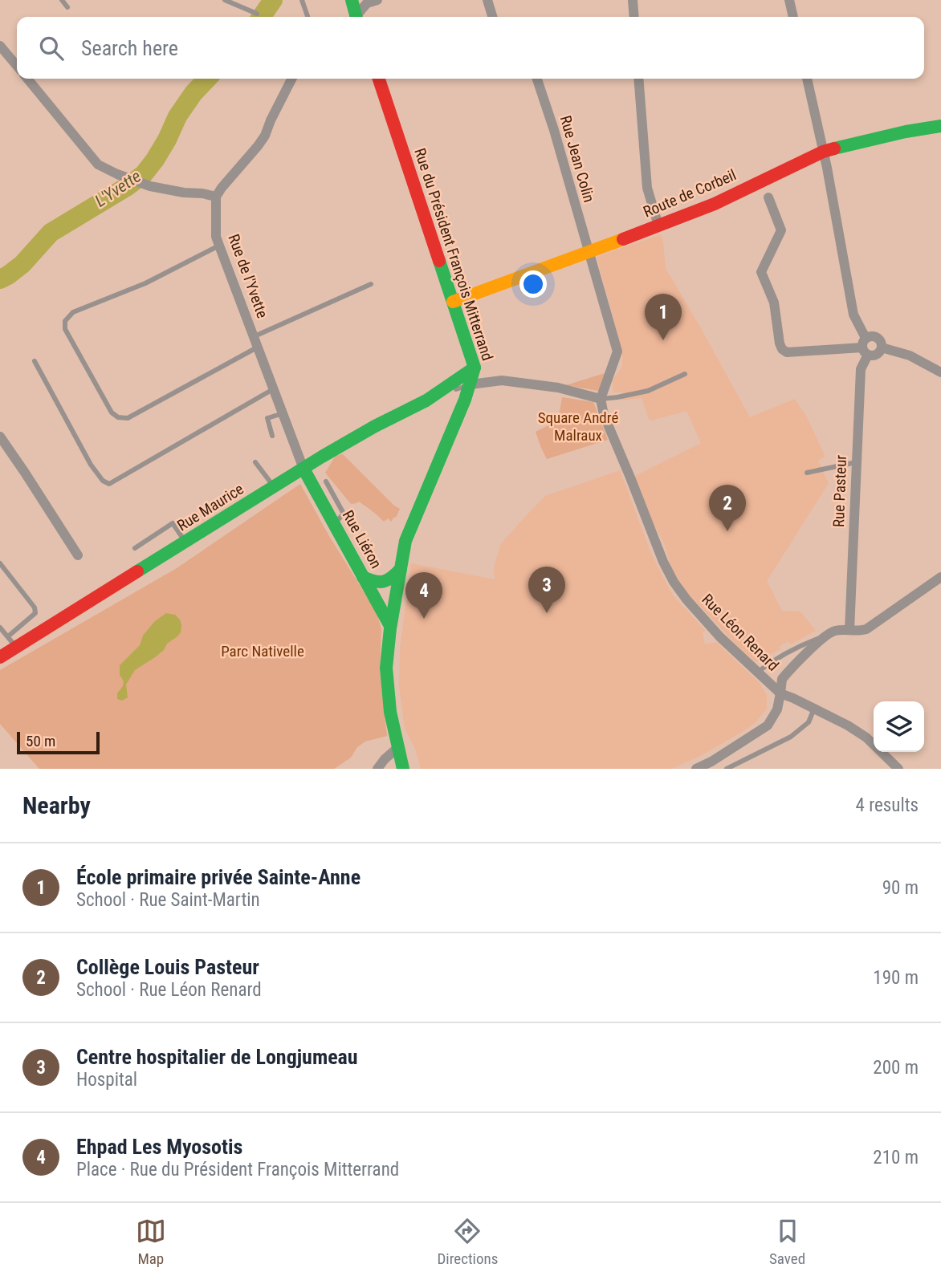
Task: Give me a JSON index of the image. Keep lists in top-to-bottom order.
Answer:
{
  "streets": {
    "main road": [
      "Route de Corbeil",
      "Rue du Président François Mitterrand",
      "Rue Maurice",
      "Rue Liéron"
    ],
    "street": [
      "Rue Jean Colin",
      "Rue de l'Yvette",
      "Rue Pasteur",
      "Rue Léon Renard"
    ]
  },
  "crossings": [
    ["Rue Jean Colin", "Route de Corbeil"],
    ["Rue Jean Colin", "Rue Léon Renard"],
    ["Route de Corbeil", "Rue du Président François Mitterrand"],
    ["Rue du Président François Mitterrand", "Rue Maurice"],
    ["Rue du Président François Mitterrand", "Rue Liéron"],
    ["Rue de l'Yvette", "Rue Maurice"],
    ["Rue de l'Yvette", "Rue Liéron"],
    ["Rue Maurice", "Rue Liéron"]
  ],
  "water": ["L'Yvette"],
  "parks": ["Square André Malraux", "Parc Nativelle"],
  "scale_bar": "50 m",
  "page": {
    "search": "Search here",
    "pins": [
      "1",
      "2",
      "3",
      "4"
    ],
    "scale": "50 m",
    "heading": ["Nearby", "4 results"],
    "list": [
      {
        "mark": "1",
        "name": "École primaire privée Sainte-Anne",
        "note": "School · Rue Saint-Martin",
        "value": "90 m"
      },
      {
        "mark": "2",
        "name": "Collège Louis Pasteur",
        "note": "School · Rue Léon Renard",
        "value": "190 m"
      },
      {
        "mark": "3",
        "name": "Centre hospitalier de Longjumeau",
        "note": "Hospital",
        "value": "200 m"
      },
      {
        "mark": "4",
        "name": "Ehpad Les Myosotis",
        "note": "Place · Rue du Président François Mitterrand",
        "value": "210 m"
      }
    ],
    "nav": ["Map", "Directions", "Saved"]
  }
}
